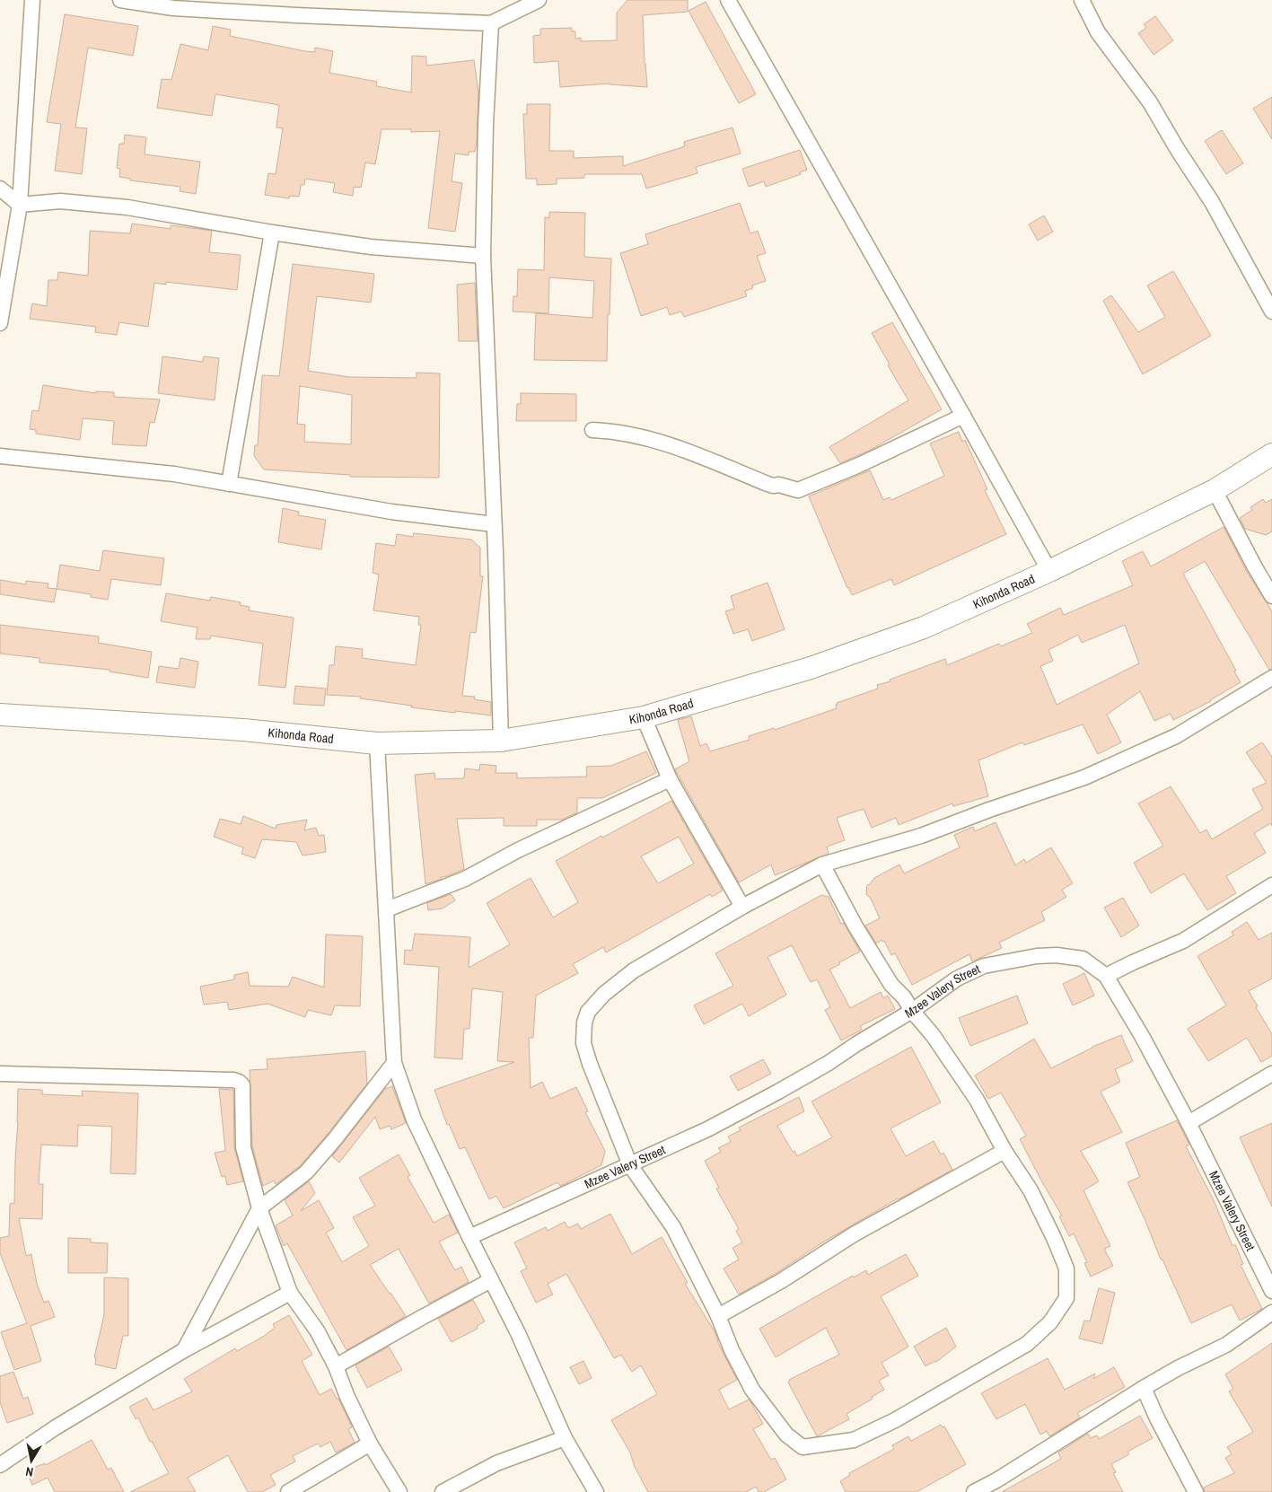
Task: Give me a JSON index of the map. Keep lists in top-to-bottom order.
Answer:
{
  "streets": {
    "street": ["Kihonda Road", "Mzee Valery Street"]
  },
  "north": "bottom"
}
